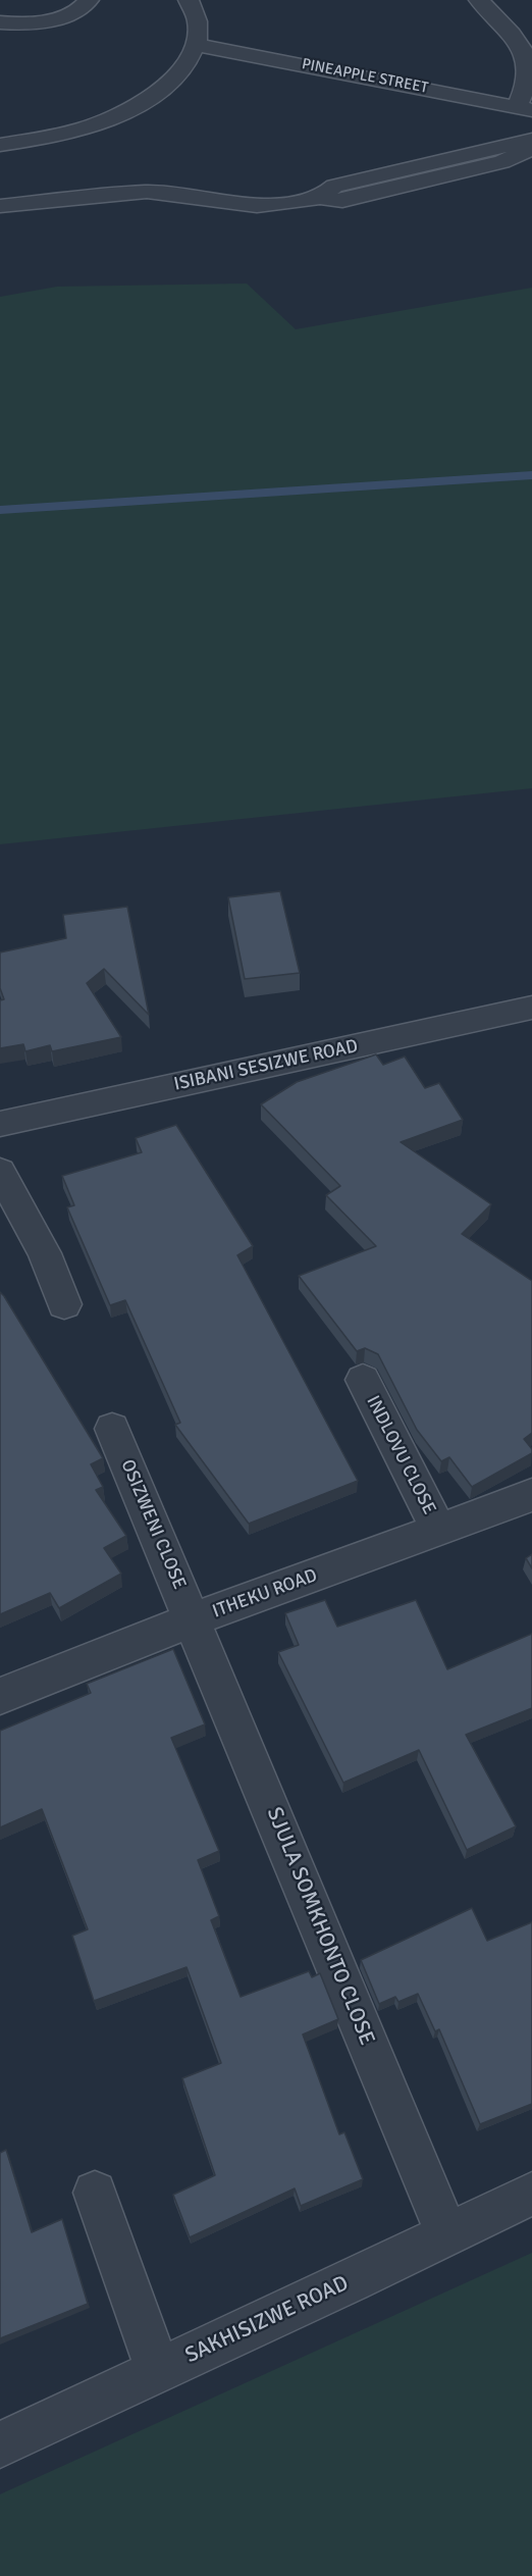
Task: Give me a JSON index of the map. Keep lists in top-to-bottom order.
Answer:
{
  "streets": {
    "street": [
      "PINEAPPLE STREET",
      "ISIBANI SESIZWE ROAD",
      "INDLOVU CLOSE",
      "OSIZWENI CLOSE",
      "ITHEKU ROAD",
      "SJULA SOMKHONTO CLOSE",
      "SAKHISIZWE ROAD"
    ]
  },
  "crossings": [
    ["INDLOVU CLOSE", "ITHEKU ROAD"],
    ["OSIZWENI CLOSE", "ITHEKU ROAD"],
    ["OSIZWENI CLOSE", "SJULA SOMKHONTO CLOSE"],
    ["ITHEKU ROAD", "SJULA SOMKHONTO CLOSE"],
    ["SJULA SOMKHONTO CLOSE", "SAKHISIZWE ROAD"]
  ]
}
